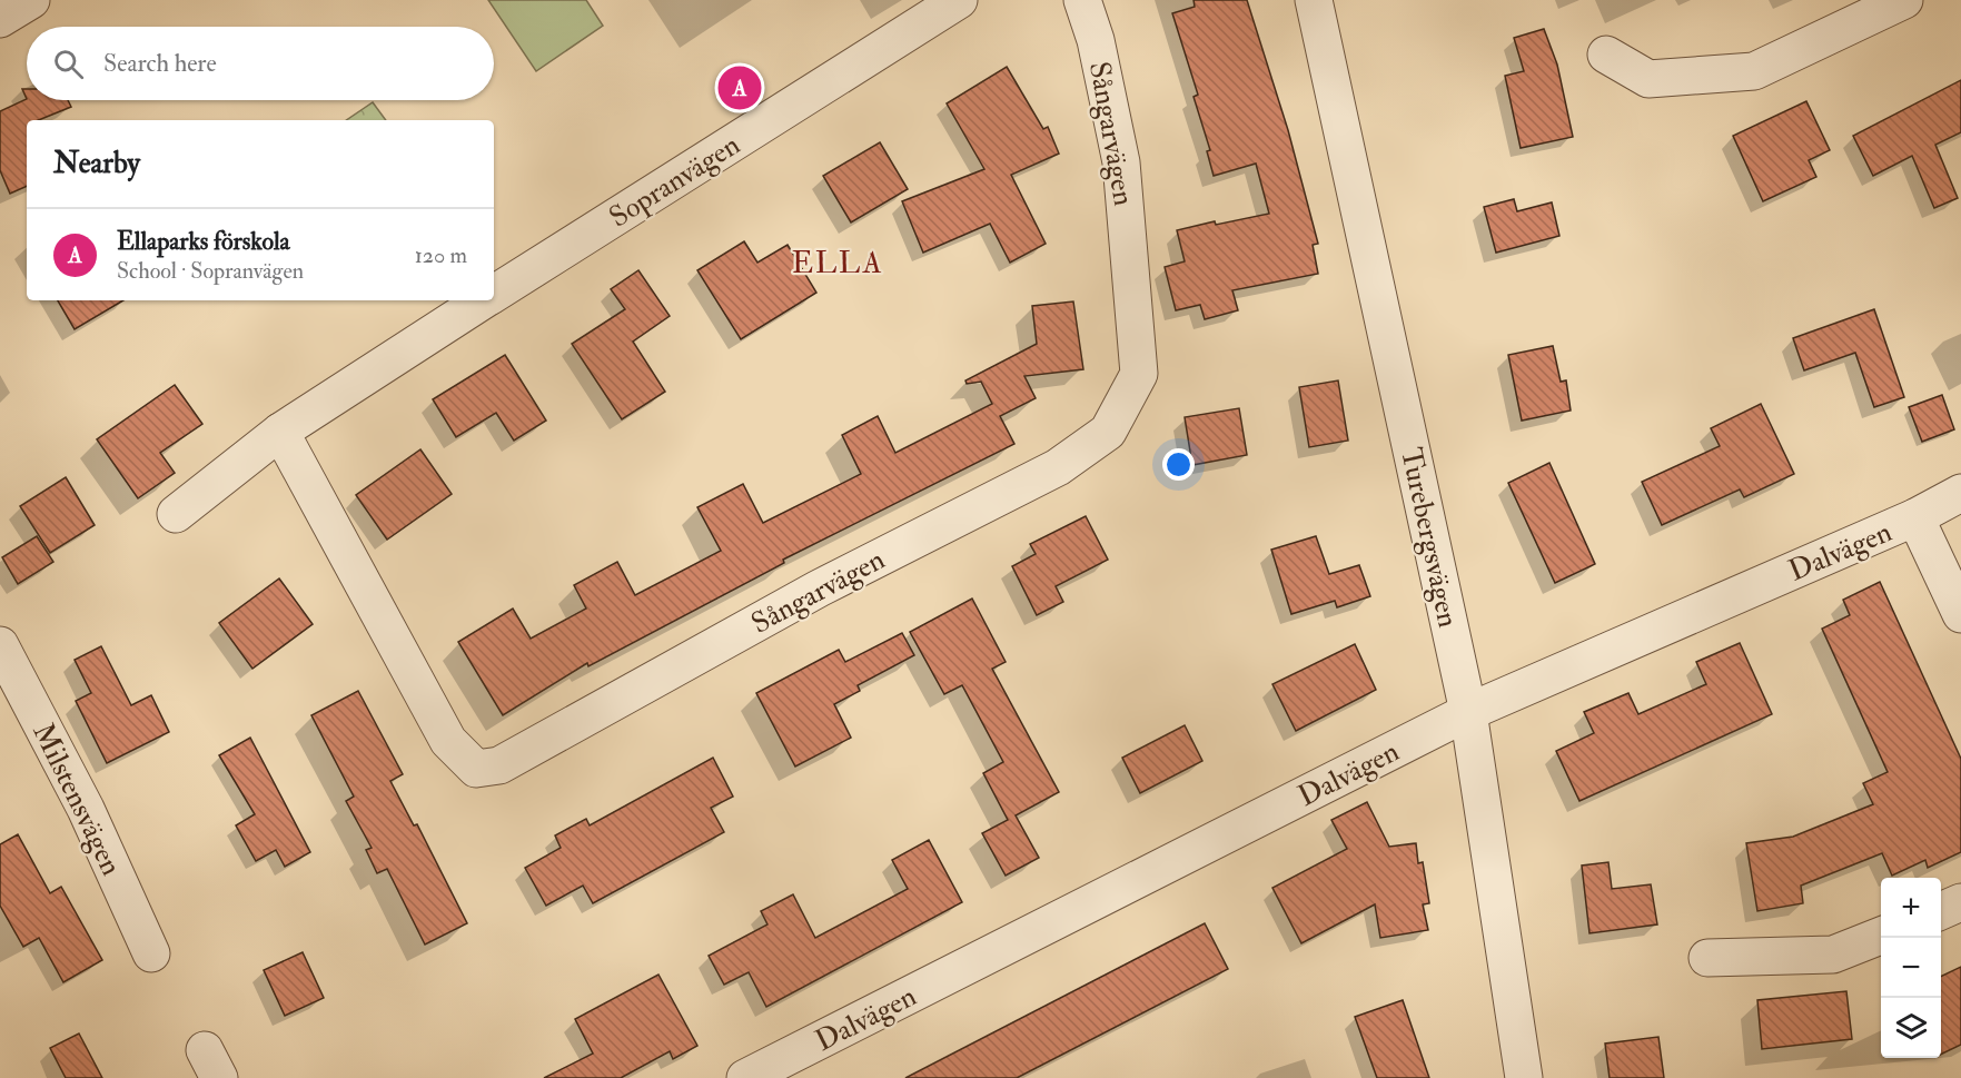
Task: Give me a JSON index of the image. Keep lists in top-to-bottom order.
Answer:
{
  "streets": {
    "street": [
      "Sångarvägen",
      "Sopranvägen",
      "Turebergsvägen",
      "Dalvägen",
      "Milstensvägen"
    ]
  },
  "crossings": [
    ["Sångarvägen", "Sopranvägen"],
    ["Turebergsvägen", "Dalvägen"]
  ],
  "districts": ["ELLA"],
  "page": {
    "search": "Search here",
    "pins": "A",
    "heading": "Nearby",
    "list": [
      {
        "mark": "A",
        "name": "Ellaparks förskola",
        "note": "School · Sopranvägen",
        "value": "120 m"
      }
    ],
    "map_buttons": ["+", "−"]
  }
}
